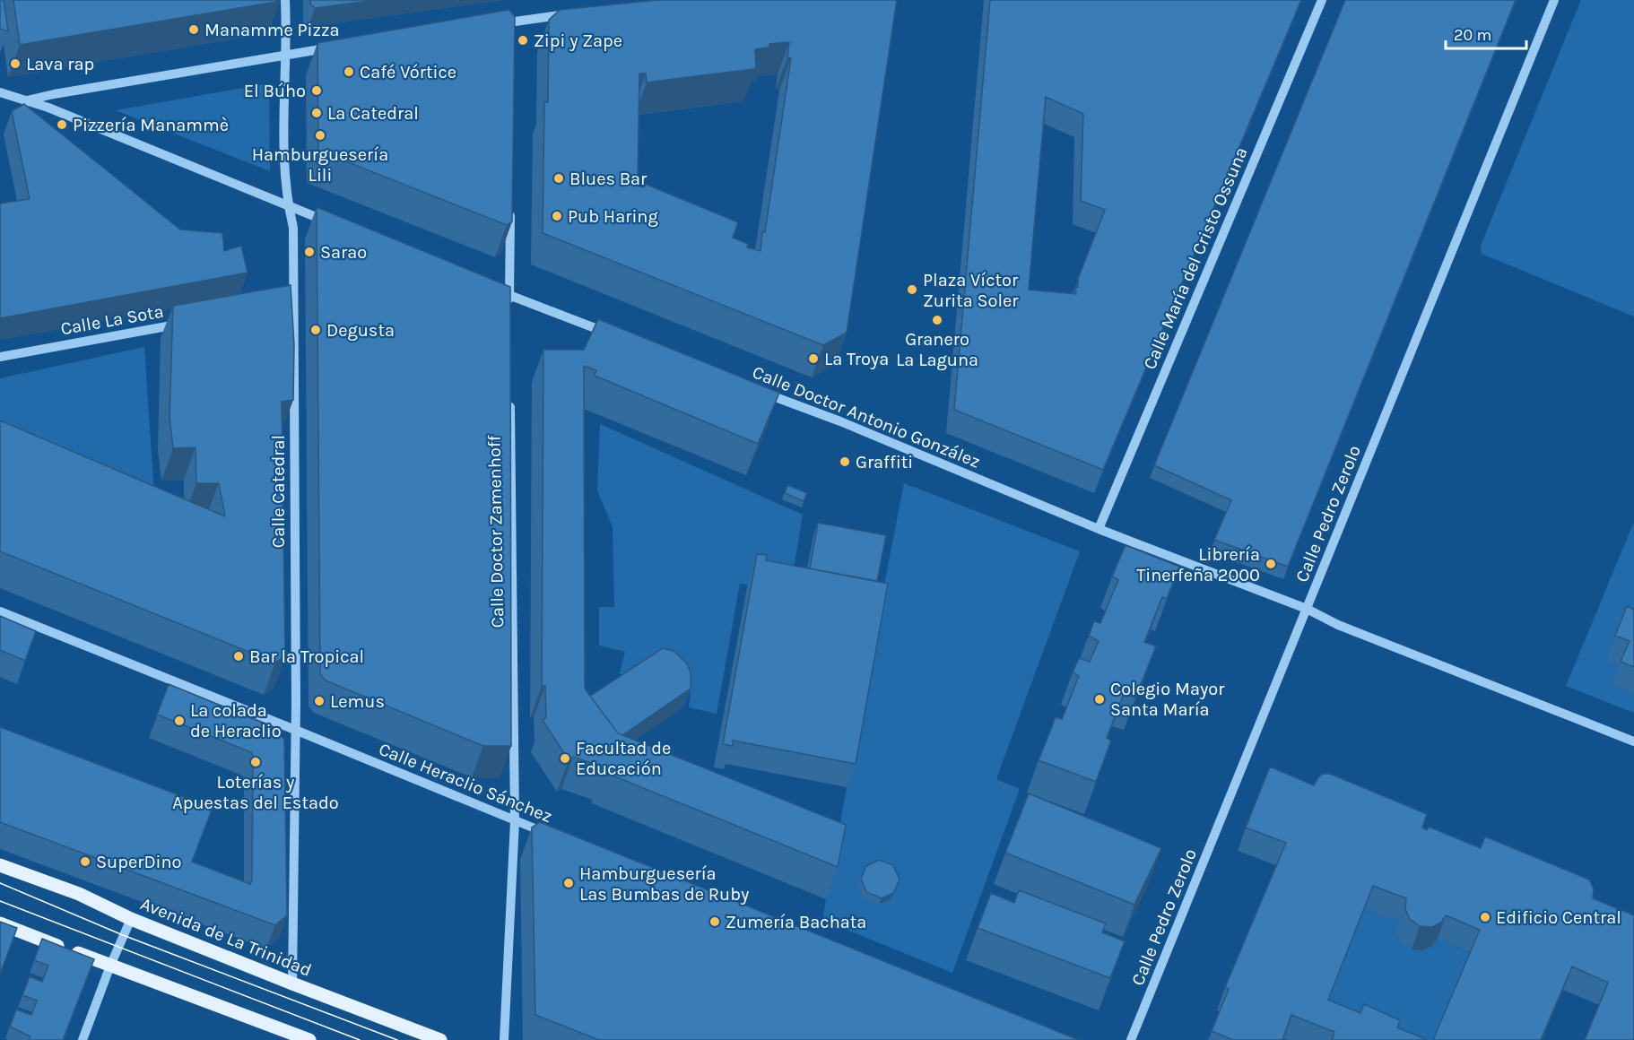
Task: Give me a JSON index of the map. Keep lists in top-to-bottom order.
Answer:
{
  "streets": {
    "main road": ["Avenida de La Trinidad"],
    "street": [
      "Calle María del Cristo Ossuna",
      "Calle La Sota",
      "Calle Doctor Antonio González",
      "Calle Catedral",
      "Calle Pedro Zerolo",
      "Calle Doctor Zamenhoff",
      "Calle Heraclio Sánchez"
    ]
  },
  "crossings": [
    ["Calle María del Cristo Ossuna", "Calle Doctor Antonio González"],
    ["Calle Doctor Antonio González", "Calle Pedro Zerolo"],
    ["Calle Catedral", "Calle Heraclio Sánchez"],
    ["Calle Catedral", "Avenida de La Trinidad"],
    ["Calle Doctor Zamenhoff", "Calle Heraclio Sánchez"]
  ],
  "places": [
    "Manamme Pizza",
    "Zipi y Zape",
    "Lava rap",
    "Café Vórtice",
    "El Búho",
    "La Catedral",
    "Pizzería Manammè",
    "Hamburguesería Lili",
    "Blues Bar",
    "Pub Haring",
    "Sarao",
    "Plaza Víctor Zurita Soler",
    "Granero La Laguna",
    "Degusta",
    "La Troya",
    "Graffiti",
    "Librería Tinerfeña 2000",
    "Bar la Tropical",
    "Colegio Mayor Santa María",
    "Lemus",
    "La colada de Heraclio",
    "Facultad de Educación",
    "Loterías y Apuestas del Estado",
    "SuperDino",
    "Hamburguesería Las Bumbas de Ruby",
    "Edificio Central",
    "Zumería Bachata"
  ],
  "scale_bar": "20 m"
}
